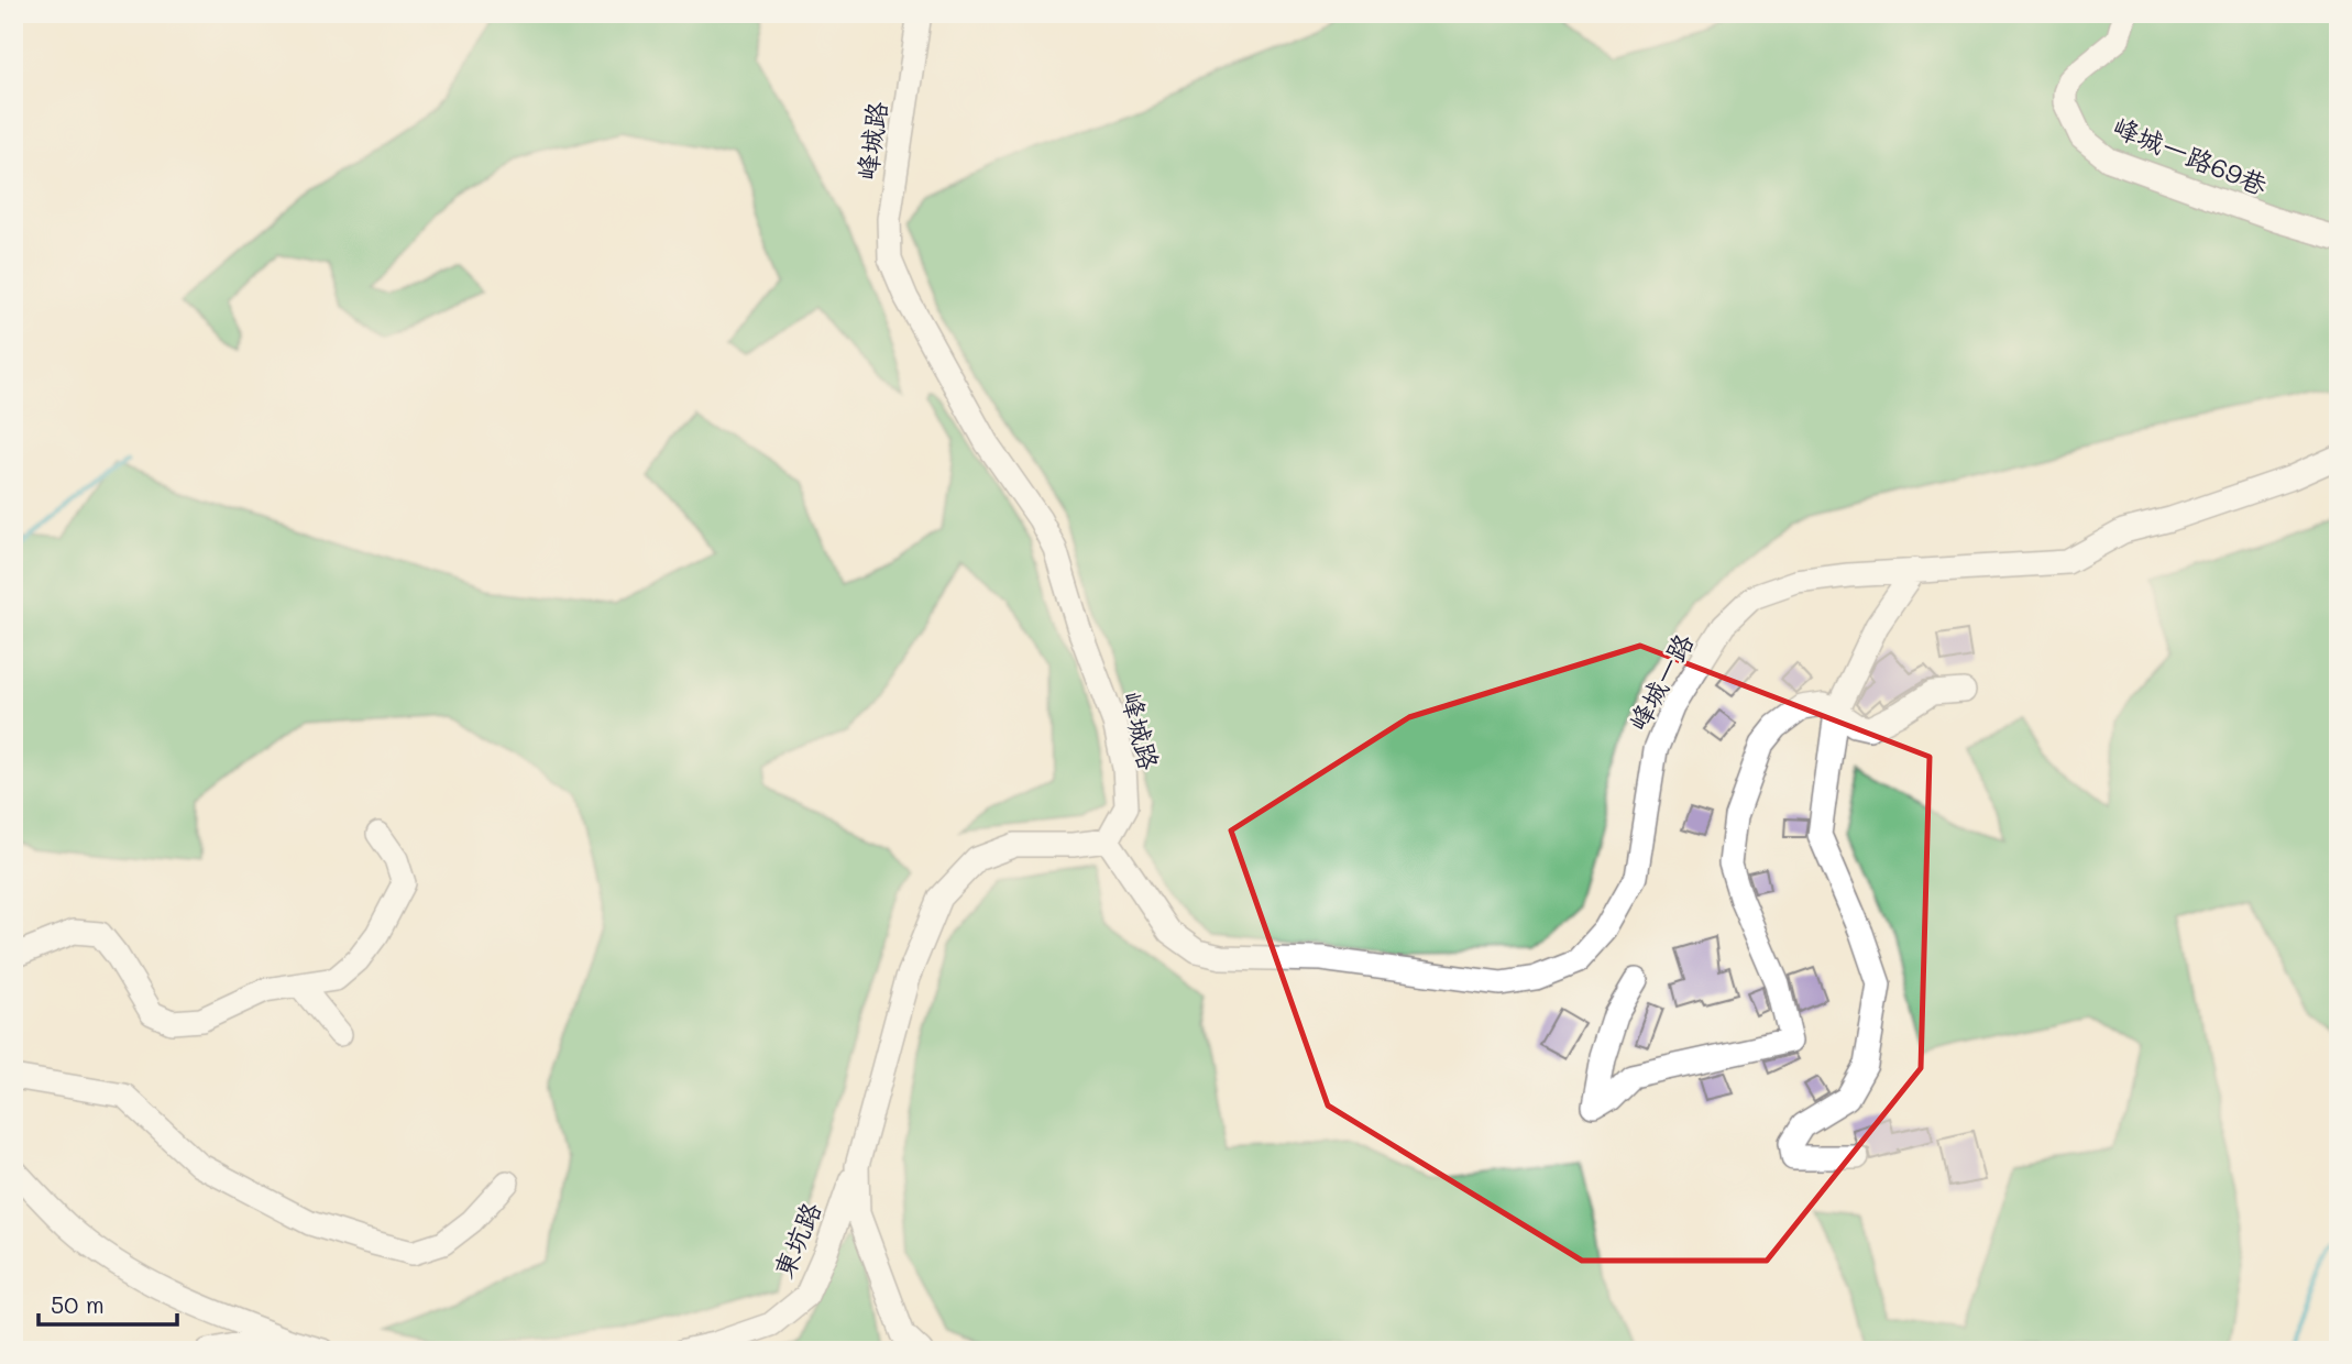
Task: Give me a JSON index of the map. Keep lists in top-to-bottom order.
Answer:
{
  "streets": {
    "street": [
      "峰城路",
      "峰城一路69巷",
      "峰城一路",
      "東坑路"
    ]
  },
  "crossings": [
    ["峰城路", "峰城一路"]
  ],
  "scale_bar": "50 m"
}
